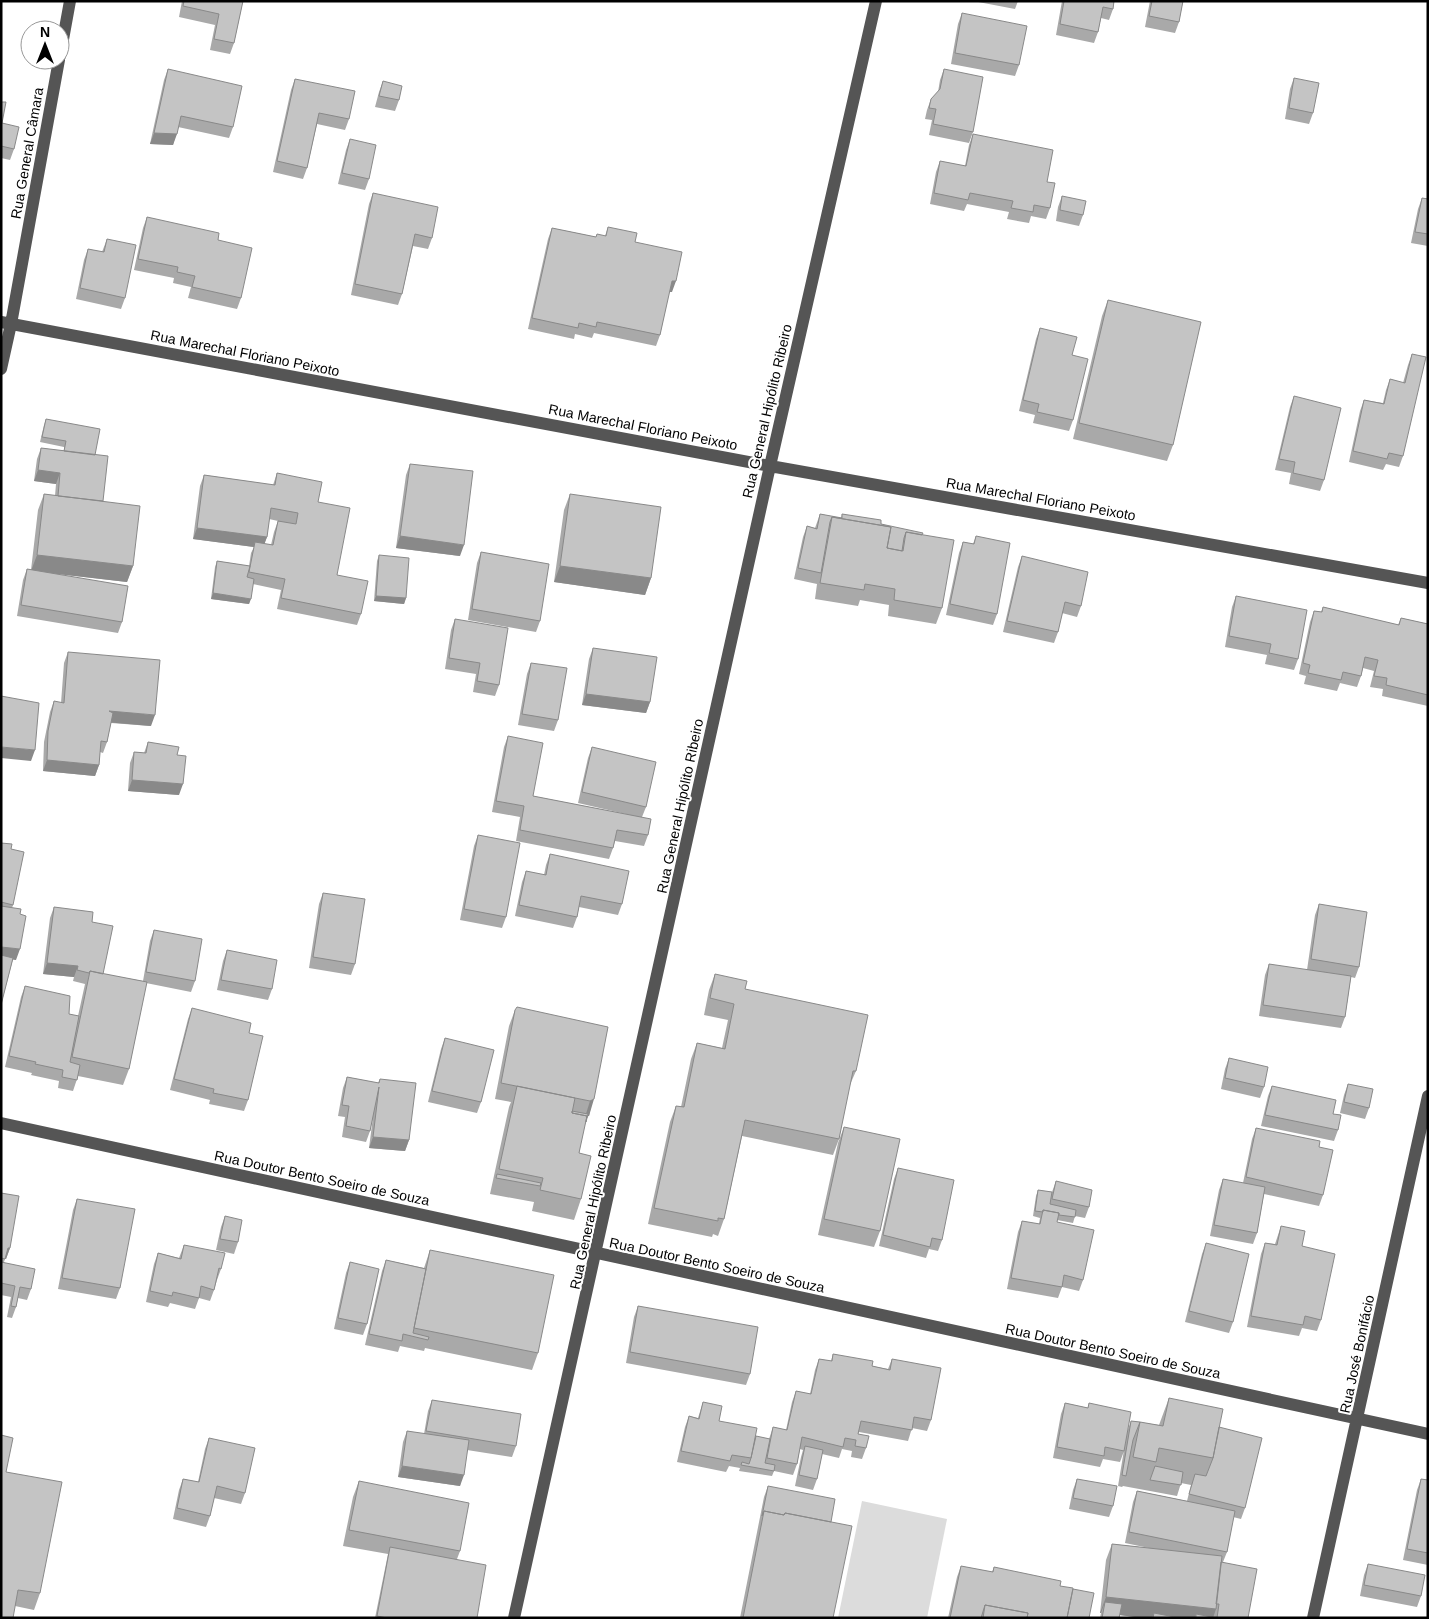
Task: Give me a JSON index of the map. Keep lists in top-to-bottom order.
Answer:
{
  "streets": {
    "street": [
      "Rua General Câmara",
      "Rua Marechal Floriano Peixoto",
      "Rua General Hipólito Ribeiro",
      "Rua Doutor Bento Soeiro de Souza",
      "Rua José Bonifácio"
    ]
  },
  "crossings": [
    ["Rua General Câmara", "Rua Marechal Floriano Peixoto"],
    ["Rua Marechal Floriano Peixoto", "Rua General Hipólito Ribeiro"],
    ["Rua General Hipólito Ribeiro", "Rua Doutor Bento Soeiro de Souza"],
    ["Rua Doutor Bento Soeiro de Souza", "Rua José Bonifácio"]
  ],
  "north": "top"
}
